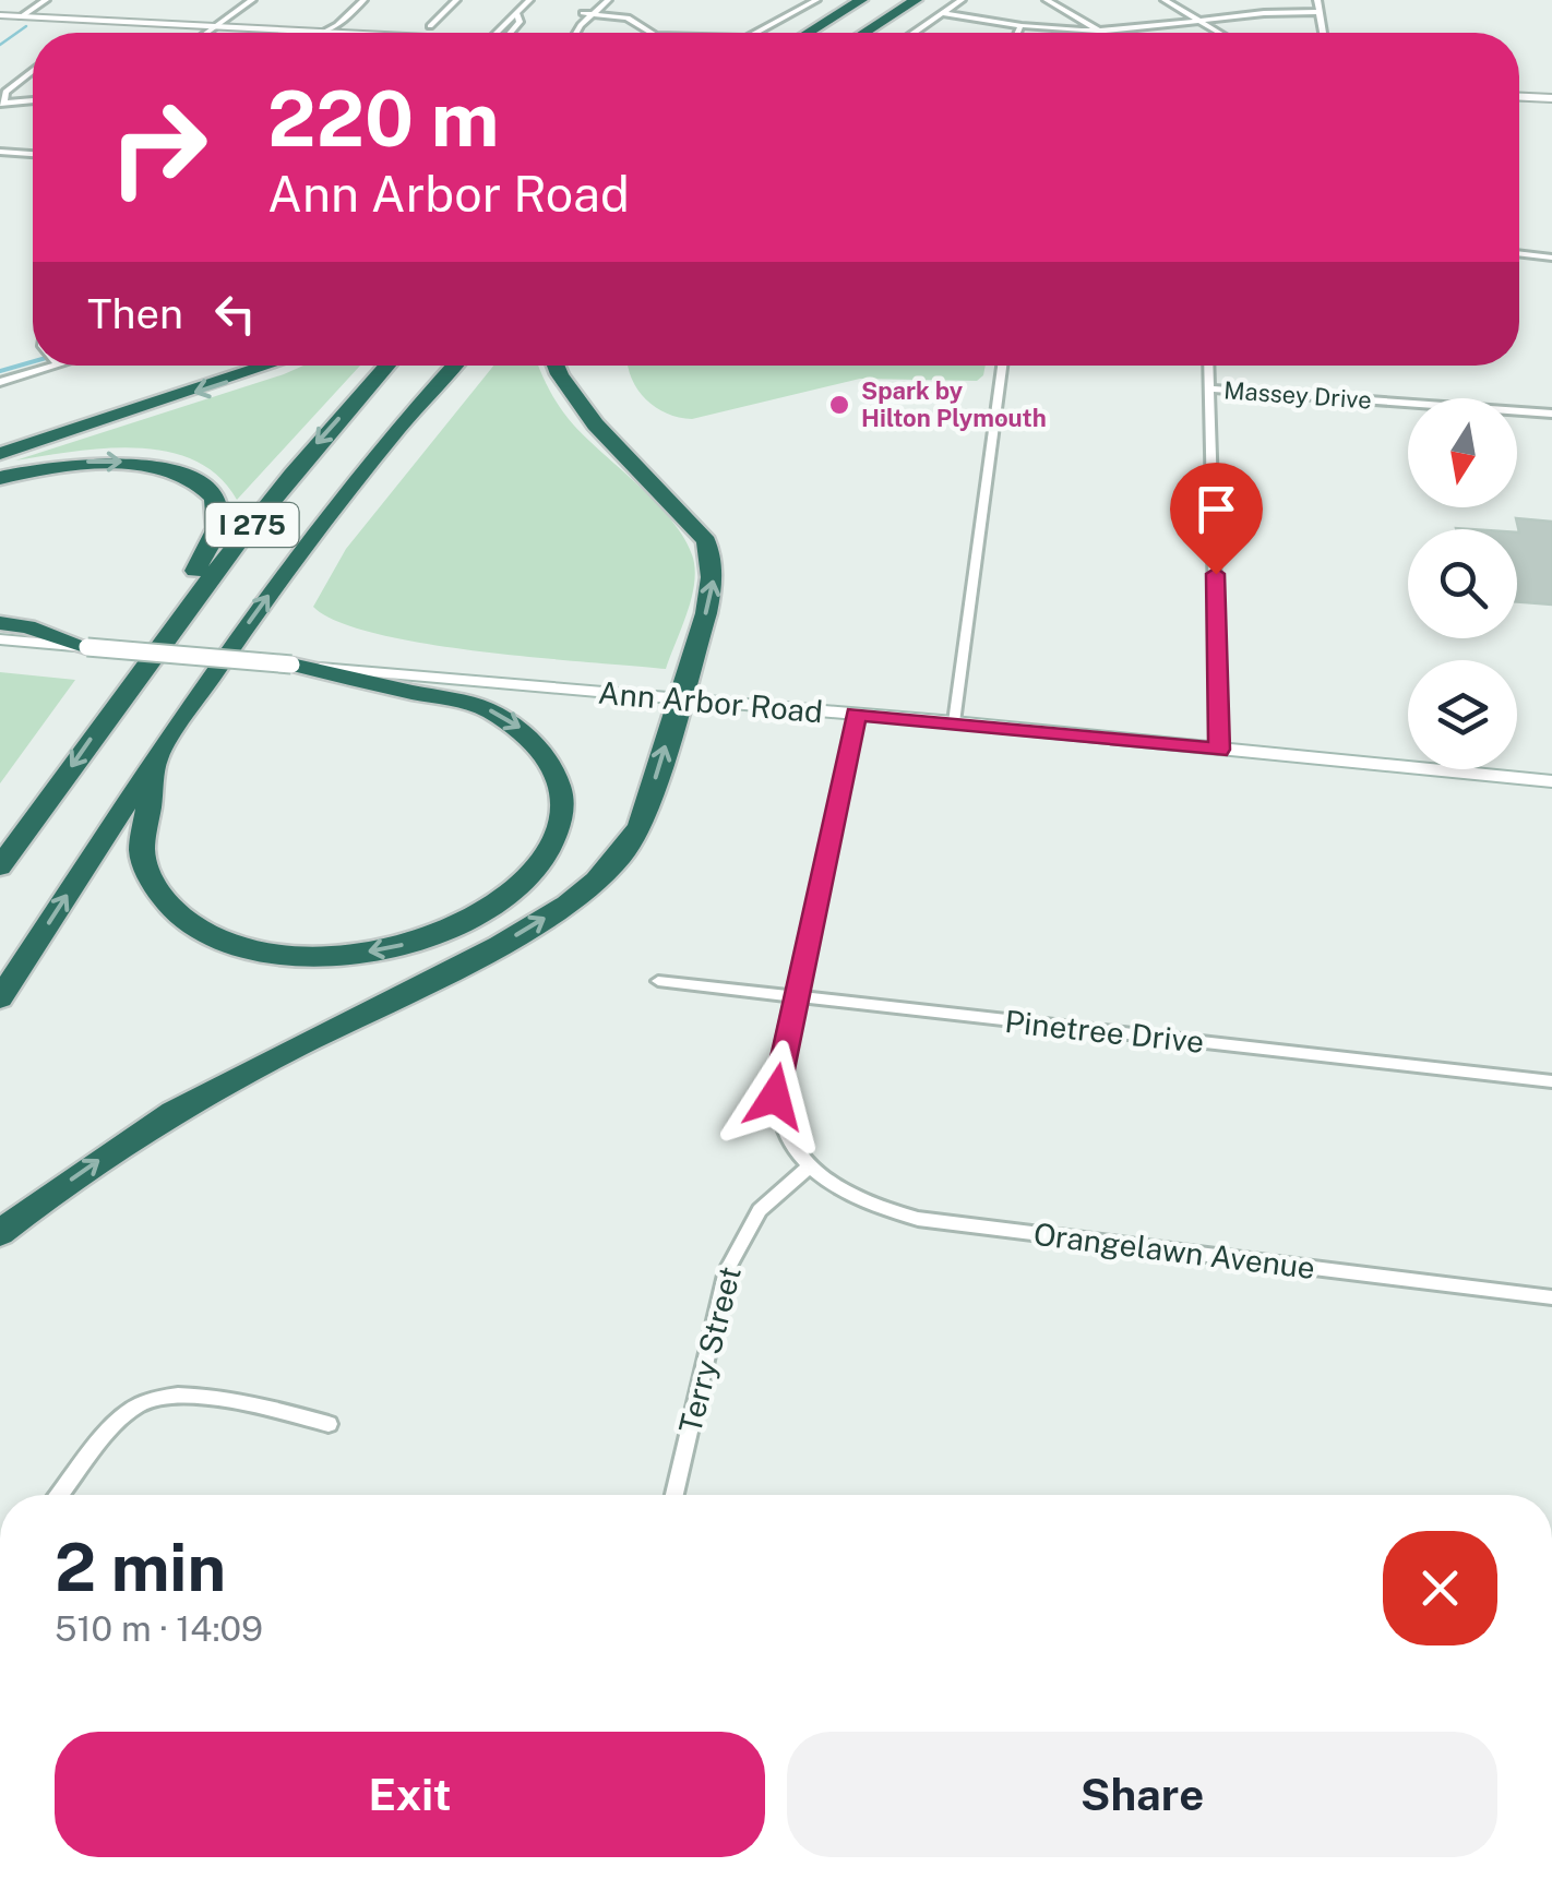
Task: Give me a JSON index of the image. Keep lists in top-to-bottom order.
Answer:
{
  "streets": {
    "highway": ["I 275"],
    "main road": ["Ann Arbor Road"],
    "street": [
      "Massey Drive",
      "Pinetree Drive",
      "Orangelawn Avenue",
      "Terry Street"
    ]
  },
  "crossings": [
    ["Orangelawn Avenue", "Terry Street"]
  ],
  "places": ["Spark by Hilton Plymouth"],
  "north": "bottom",
  "page": {
    "turn": ["220 m", "Ann Arbor Road"],
    "then": "Then",
    "heading": ["2 min", "510 m · 14:09"],
    "buttons": ["Exit", "Share"]
  }
}
